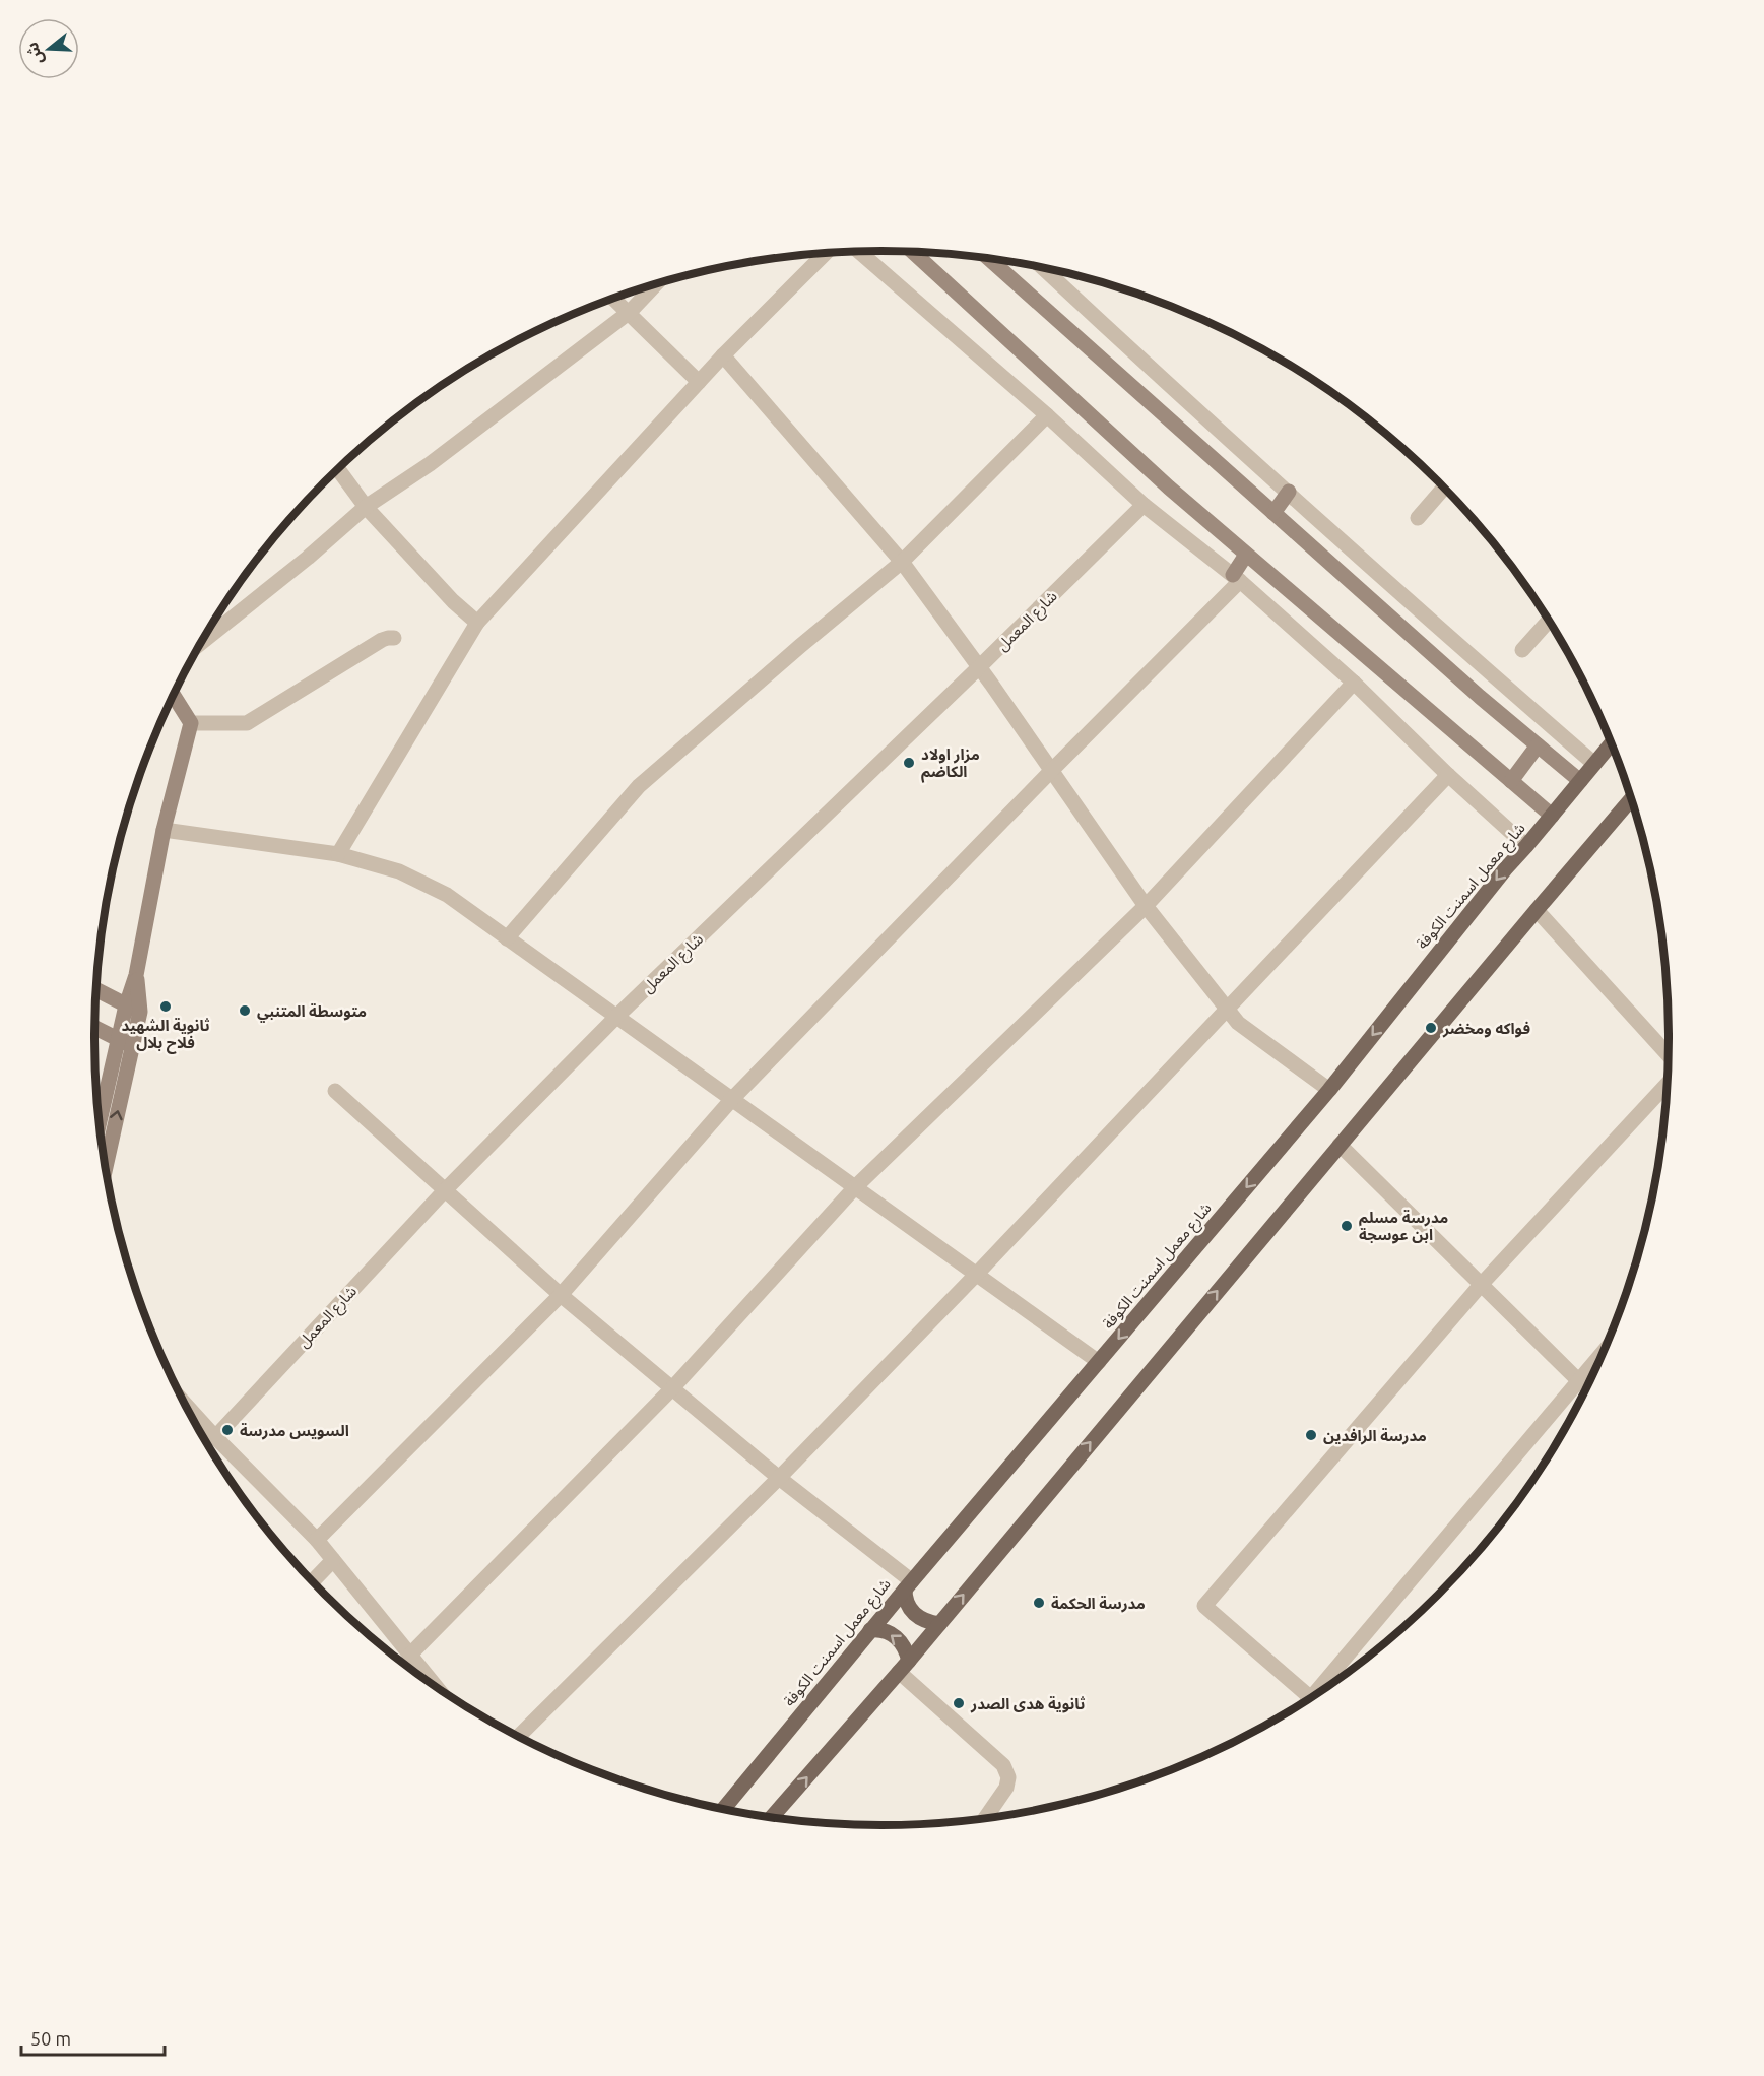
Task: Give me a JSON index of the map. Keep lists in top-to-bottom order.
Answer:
{
  "streets": {
    "main road": ["شارع معمل اسمنت الكوفة"],
    "street": ["شارع المعمل"]
  },
  "places": [
    "مزار اولاد الكاضم",
    "ثانوية الشهيد فلاح بلال",
    "متوسطة المتنبي",
    "فواكه ومخضر",
    "مدرسة مسلم ابن عوسجة",
    "السويس مدرسة",
    "مدرسة الرافدين",
    "مدرسة الحكمة",
    "ثانوية هدى الصدر"
  ],
  "scale_bar": "50 m",
  "north": "left"
}
